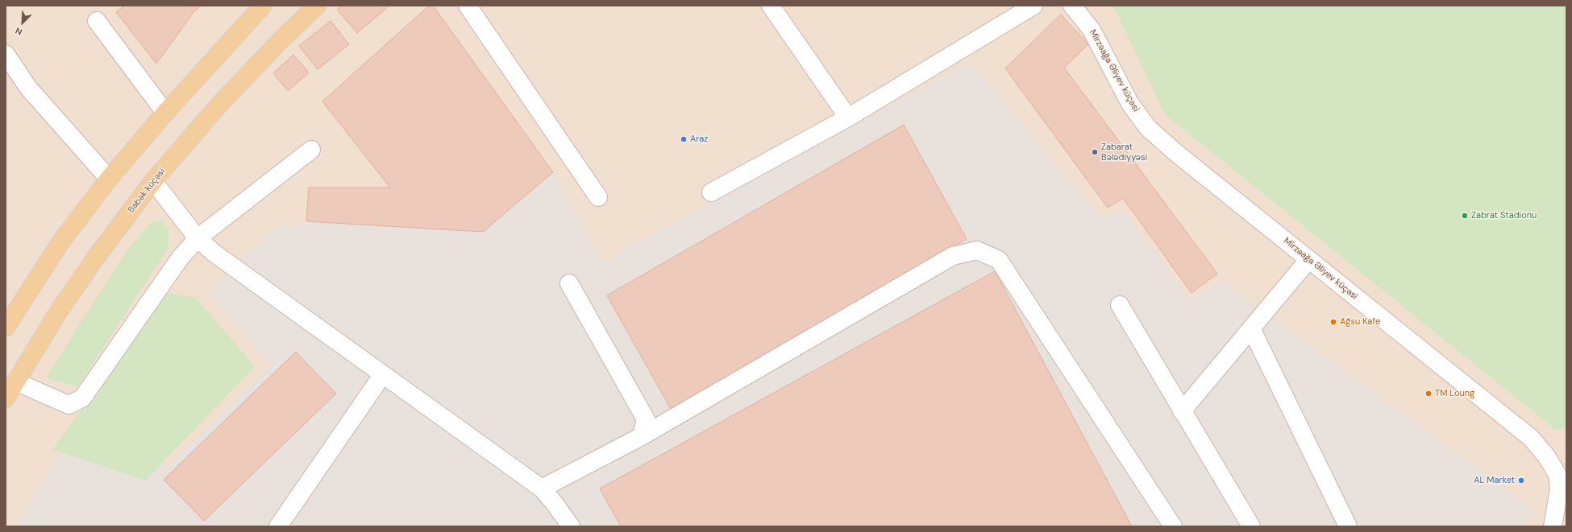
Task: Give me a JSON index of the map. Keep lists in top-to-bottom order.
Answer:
{
  "streets": {
    "main road": ["Babək küçəsi"],
    "street": ["Mirzəağa Əliyev küçəsi"]
  },
  "places": [
    "Araz",
    "Zabarat Bələdiyyəsi",
    "Zabrat Stadionu",
    "Ağsu Kafe",
    "TM Loung",
    "AL Market"
  ],
  "north": "bottom left"
}
